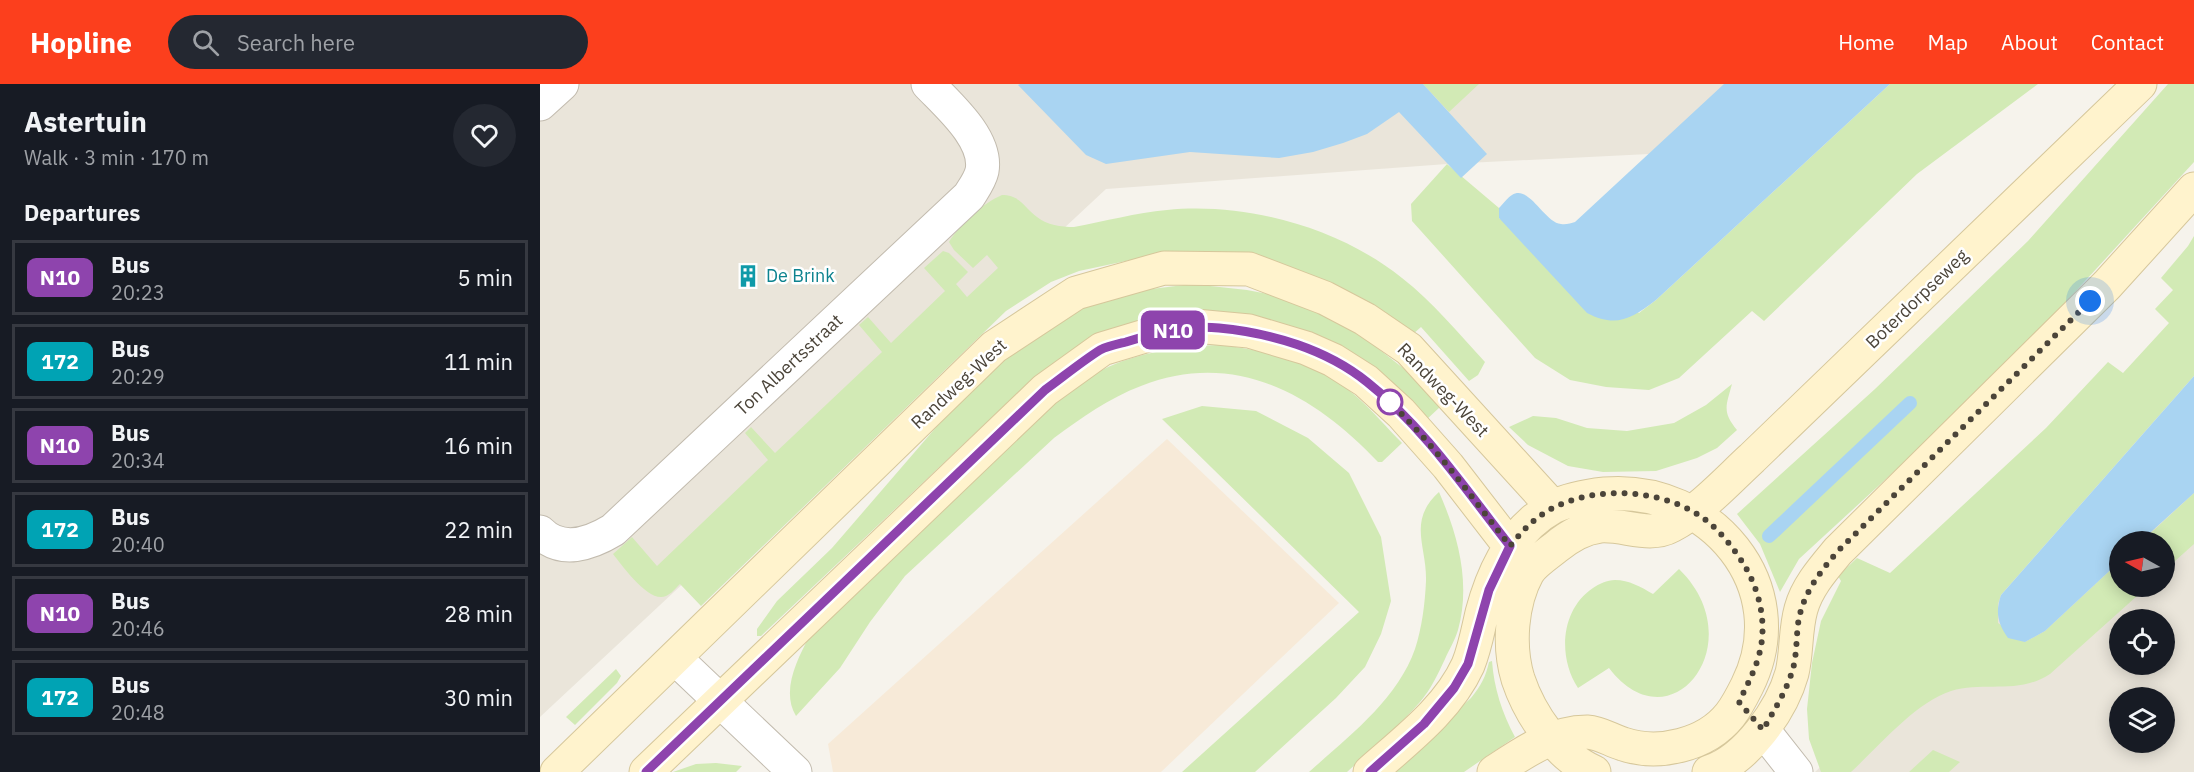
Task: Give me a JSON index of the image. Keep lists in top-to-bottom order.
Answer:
{
  "streets": {
    "main road": ["Boterdorpseweg", "Randweg-West"],
    "street": ["Ton Albertsstraat"]
  },
  "places": {
    "building": ["De Brink"]
  },
  "lines": ["bus line N10"],
  "north": "left",
  "page": {
    "header": "Hopline",
    "search": "Search here",
    "nav": [
      "Home",
      "Map",
      "About",
      "Contact"
    ],
    "heading": [
      ["Astertuin", "Walk · 3 min · 170 m"],
      "Departures"
    ],
    "on_map": "N10",
    "list": [
      {
        "mark": "N10",
        "name": "Bus",
        "note": "20:23",
        "value": "5 min"
      },
      {
        "mark": "172",
        "name": "Bus",
        "note": "20:29",
        "value": "11 min"
      },
      {
        "mark": "N10",
        "name": "Bus",
        "note": "20:34",
        "value": "16 min"
      },
      {
        "mark": "172",
        "name": "Bus",
        "note": "20:40",
        "value": "22 min"
      },
      {
        "mark": "N10",
        "name": "Bus",
        "note": "20:46",
        "value": "28 min"
      },
      {
        "mark": "172",
        "name": "Bus",
        "note": "20:48",
        "value": "30 min"
      }
    ]
  }
}
